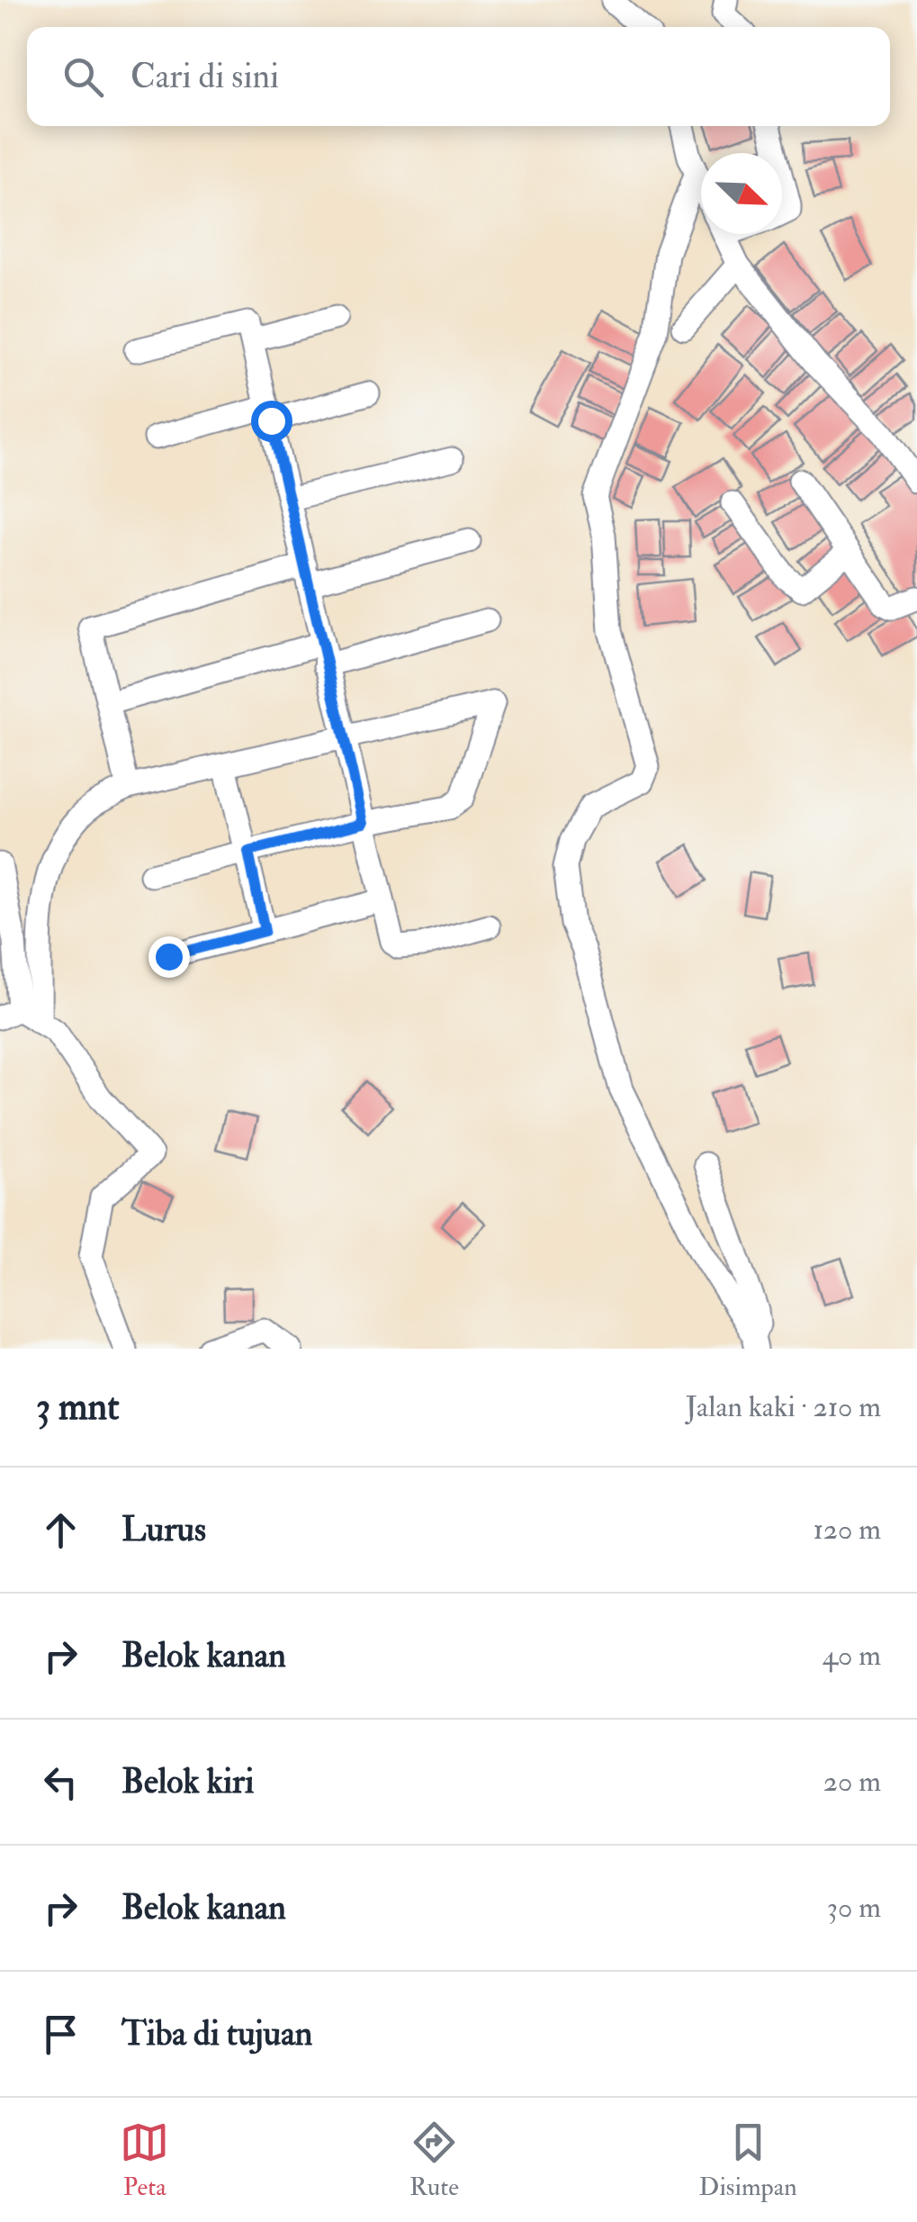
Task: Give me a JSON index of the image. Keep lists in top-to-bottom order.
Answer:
{
  "north": "bottom right",
  "page": {
    "search": "Cari di sini",
    "heading": ["3 mnt", "Jalan kaki · 210 m"],
    "list": [
      ["Lurus", "120 m"],
      ["Belok kanan", "40 m"],
      ["Belok kiri", "20 m"],
      ["Belok kanan", "30 m"],
      "Tiba di tujuan"
    ],
    "nav": ["Peta", "Rute", "Disimpan"]
  }
}
